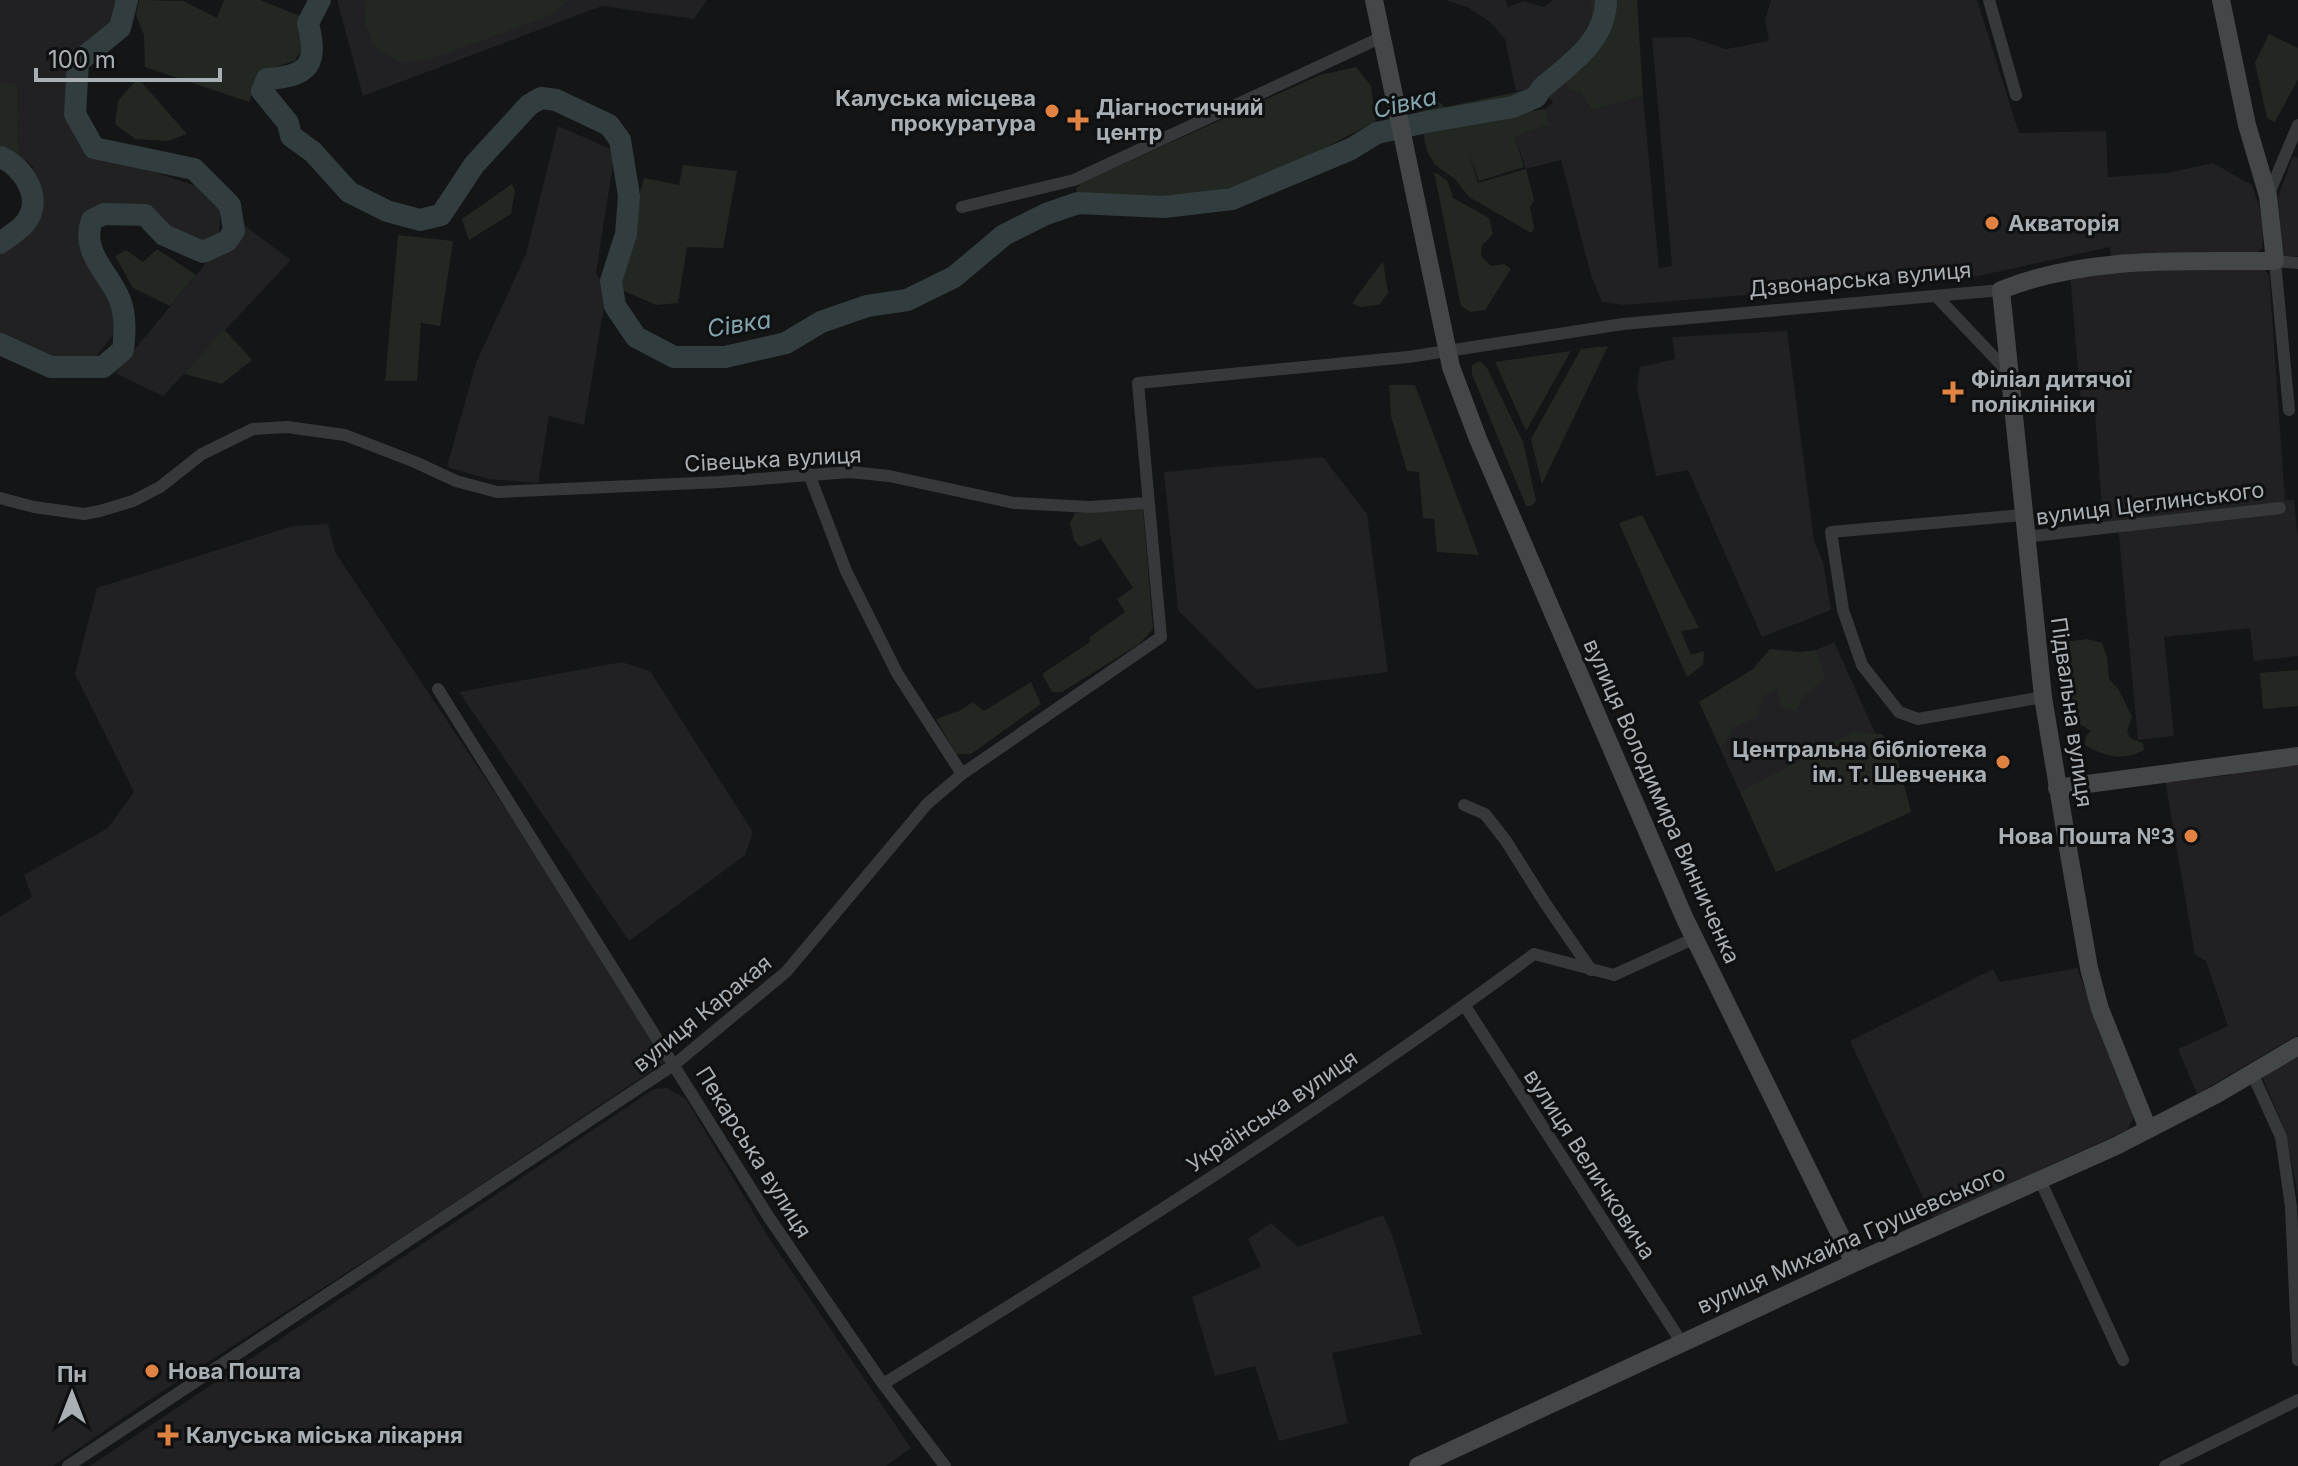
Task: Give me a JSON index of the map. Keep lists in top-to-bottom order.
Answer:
{
  "streets": {
    "main road": [
      "Дзвонарська вулиця",
      "Підвальна вулиця",
      "вулиця Володимира Винниченка",
      "вулиця Михайла Грушевського"
    ],
    "street": [
      "Сівецька вулиця",
      "вулиця Цеглинського",
      "вулиця Каракая",
      "Українська вулиця",
      "Пекарська вулиця",
      "вулиця Величковича"
    ]
  },
  "crossings": [
    ["Дзвонарська вулиця", "Підвальна вулиця"],
    ["Дзвонарська вулиця", "вулиця Володимира Винниченка"],
    ["Сівецька вулиця", "вулиця Каракая"],
    ["вулиця Цеглинського", "Підвальна вулиця"],
    ["Підвальна вулиця", "вулиця Михайла Грушевського"],
    ["вулиця Володимира Винниченка", "Українська вулиця"],
    ["вулиця Володимира Винниченка", "вулиця Михайла Грушевського"],
    ["вулиця Каракая", "Пекарська вулиця"],
    ["Українська вулиця", "Пекарська вулиця"],
    ["Українська вулиця", "вулиця Величковича"],
    ["вулиця Величковича", "вулиця Михайла Грушевського"]
  ],
  "water": ["Сівка"],
  "places": {
    "other": [
      "Калуська місцева прокуратура",
      "Акваторія",
      "Центральна бібліотека ім. Т. Шевченка",
      "Нова Пошта №3",
      "Нова Пошта"
    ],
    "health": ["Діагностичний центр", "Філіал дитячої поліклініки", "Калуська міська лікарня"]
  },
  "scale_bar": "100 m",
  "north": "top"
}
